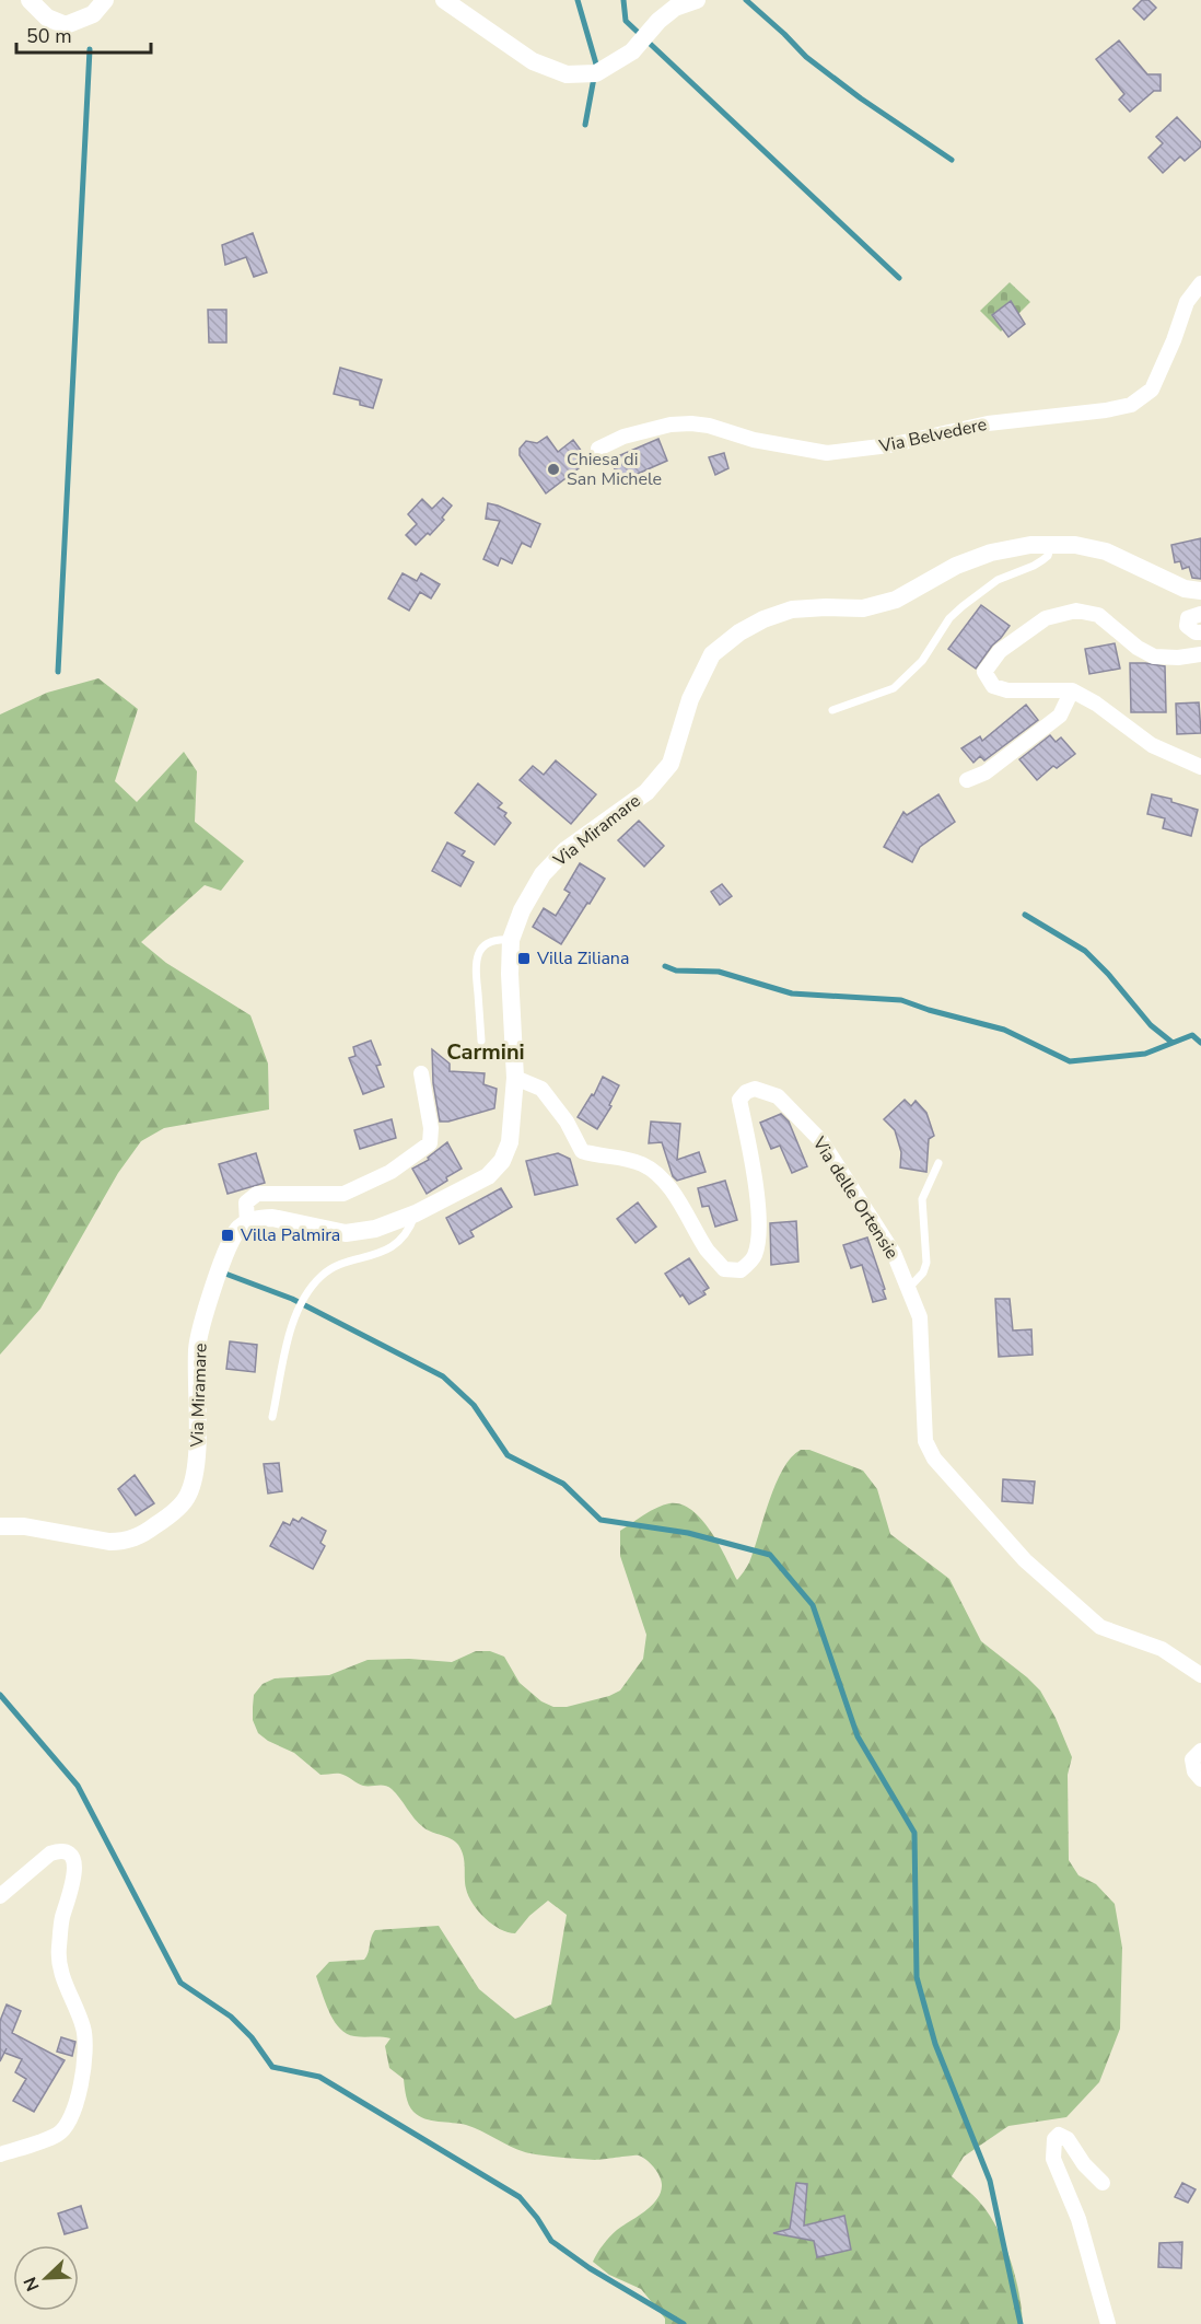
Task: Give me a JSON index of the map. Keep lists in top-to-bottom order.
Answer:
{
  "streets": {
    "street": ["Via Belvedere", "Via Miramare", "Via delle Ortensie"]
  },
  "crossings": [
    ["Via Miramare", "Via delle Ortensie"]
  ],
  "districts": ["Carmini"],
  "places": {
    "other": ["Chiesa di San Michele"],
    "transit": ["Villa Ziliana", "Villa Palmira"]
  },
  "scale_bar": "50 m",
  "north": "bottom left"
}
